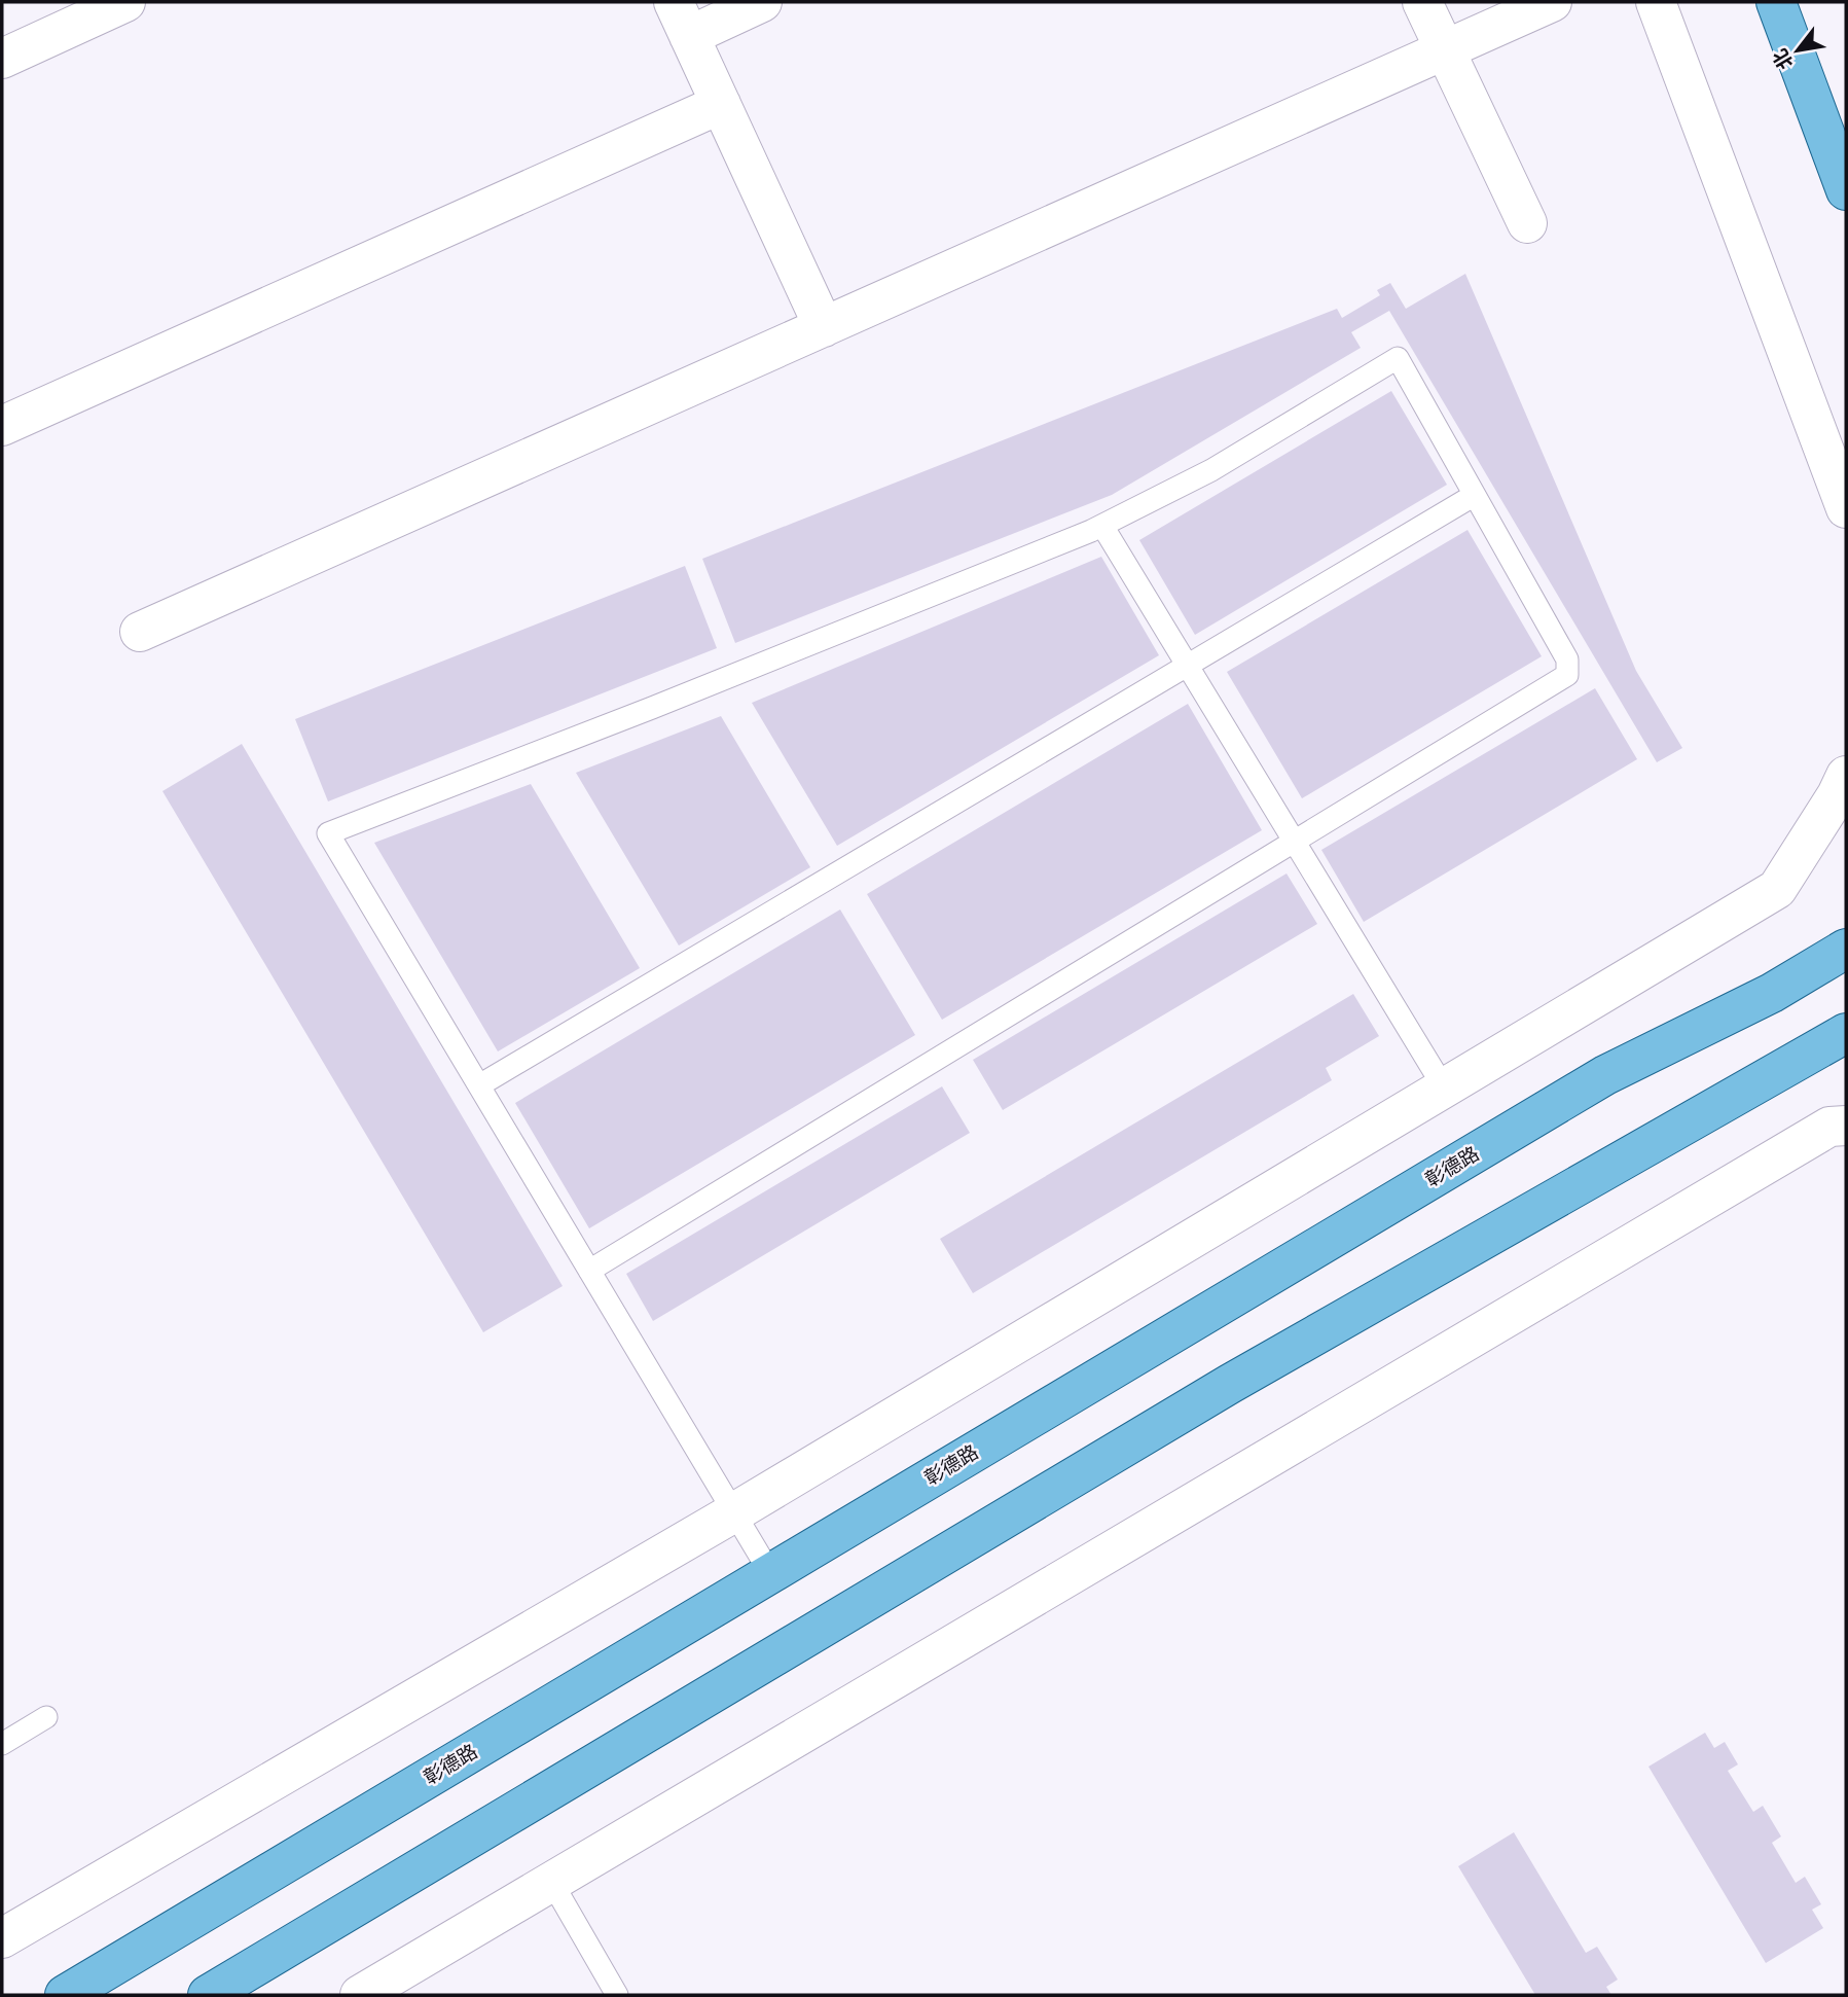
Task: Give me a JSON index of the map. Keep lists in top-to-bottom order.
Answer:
{
  "streets": {
    "main road": ["彰德路"]
  },
  "north": "bottom left"
}
